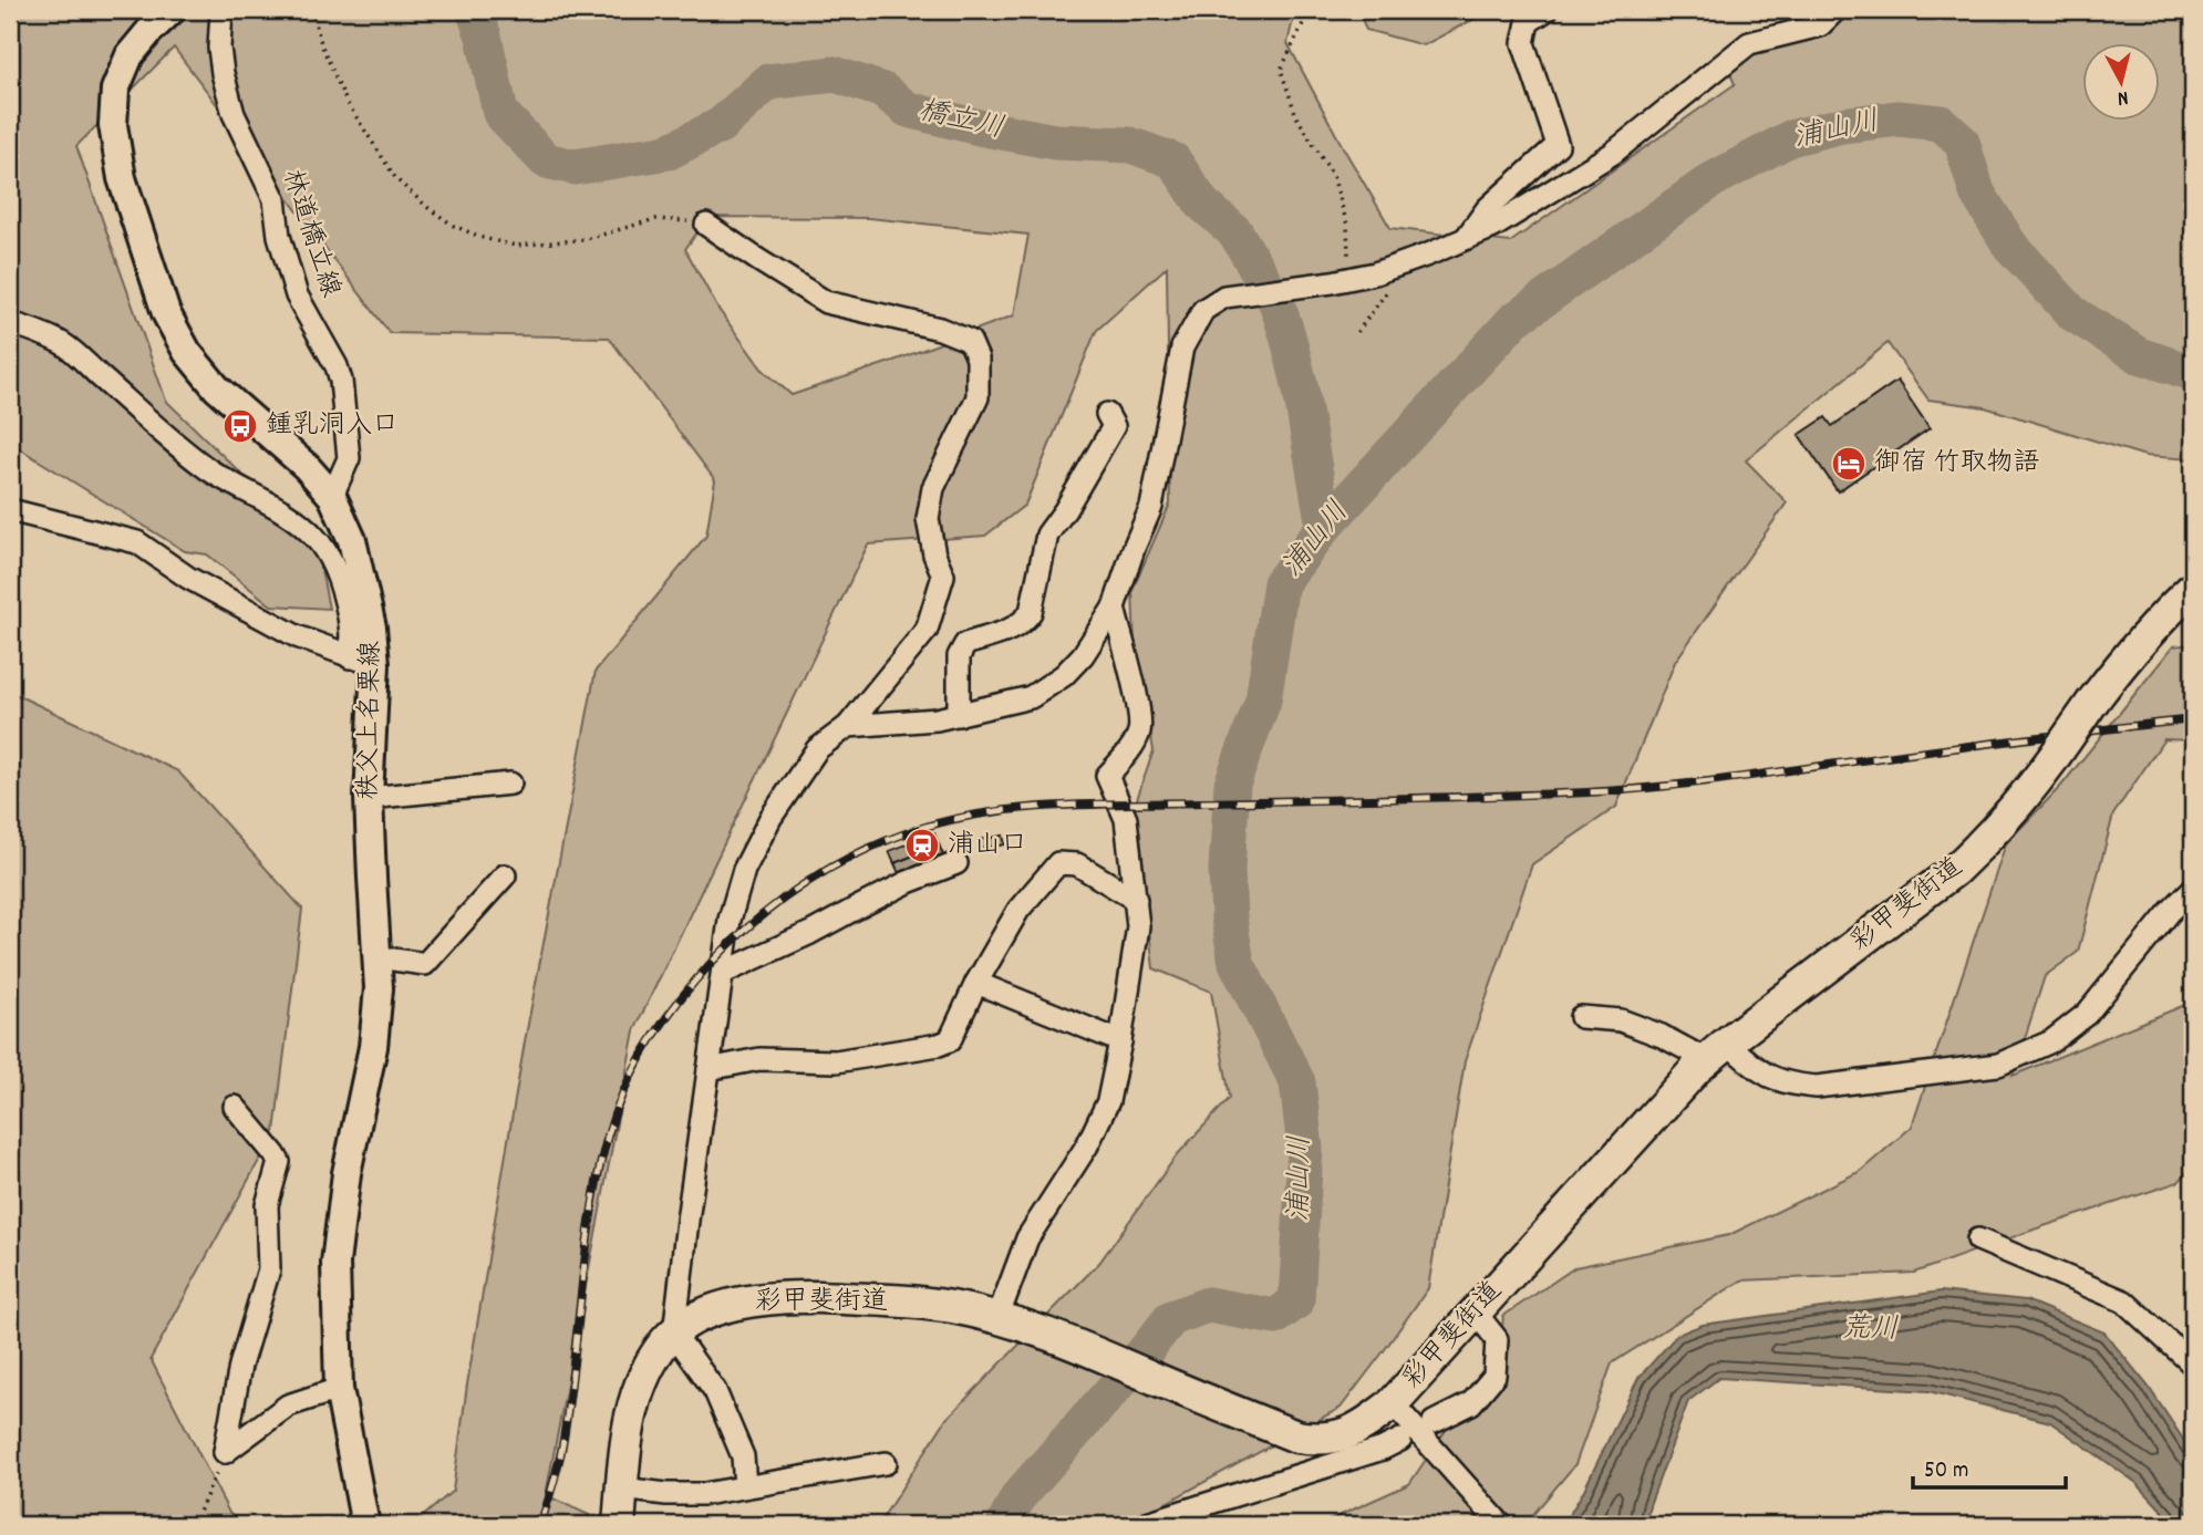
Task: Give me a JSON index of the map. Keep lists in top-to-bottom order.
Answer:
{
  "streets": {
    "highway": ["彩甲斐街道"],
    "main road": ["秩父上名栗線"],
    "street": ["林道橋立線"]
  },
  "crossings": [
    ["林道橋立線", "秩父上名栗線"]
  ],
  "water": ["橋立川", "浦山川", "荒川"],
  "places": {
    "bus stop": ["鍾乳洞入口"],
    "hotel": ["御宿 竹取物語"],
    "station": ["浦山口"]
  },
  "scale_bar": "50 m",
  "north": "bottom"
}
